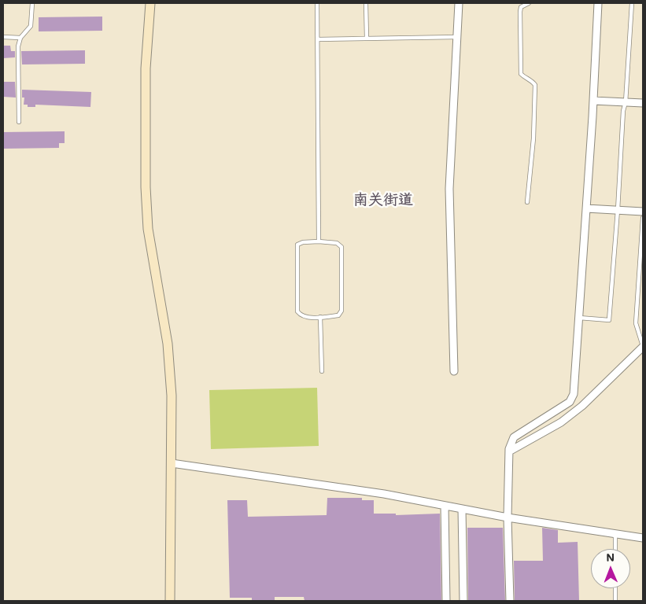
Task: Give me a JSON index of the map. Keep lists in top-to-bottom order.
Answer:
{
  "districts": ["南关街道"],
  "north": "top"
}
